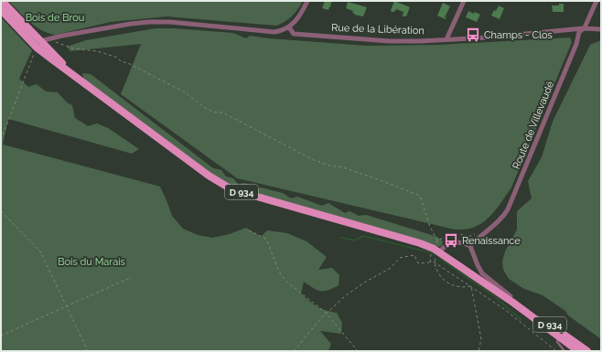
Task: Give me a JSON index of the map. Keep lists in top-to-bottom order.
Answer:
{
  "streets": {
    "main road": ["D 934"],
    "street": ["Rue de la Libération", "Route de Villevaudé"]
  },
  "crossings": [
    ["Rue de la Libération", "Route de Villevaudé"]
  ],
  "parks": ["Bois de Brou", "Bois du Marais"],
  "places": {
    "bus stop": ["Champs - Clos", "Renaissance"]
  }
}
